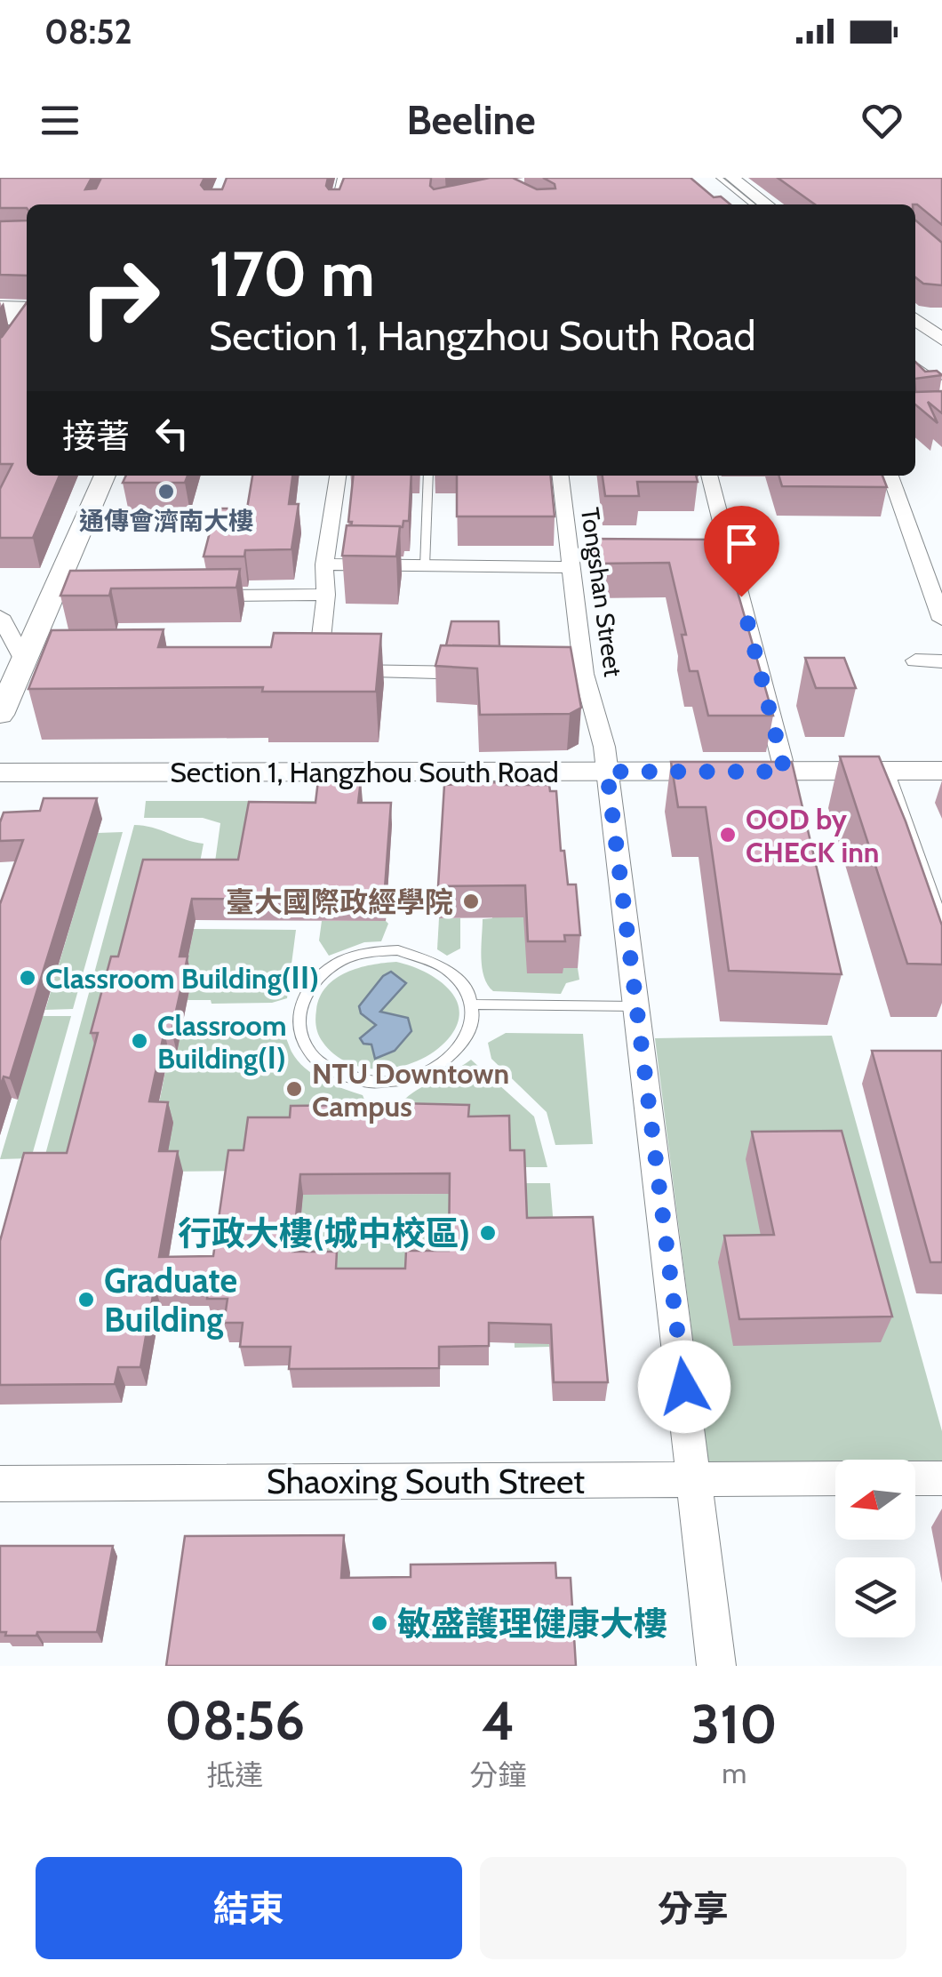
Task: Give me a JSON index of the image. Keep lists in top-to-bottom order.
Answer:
{
  "streets": {
    "street": ["Tongshan Street", "Section 1, Hangzhou South Road", "Shaoxing South Street"]
  },
  "crossings": [
    ["Tongshan Street", "Section 1, Hangzhou South Road"],
    ["Tongshan Street", "Shaoxing South Street"]
  ],
  "places": [
    "通傳會濟南大樓",
    "OOD by CHECK inn",
    "臺大國際政經學院",
    "Classroom Building(ΙΙ)",
    "Classroom Building(Ι)",
    "NTU Downtown Campus",
    "行政大樓(城中校區)",
    "Graduate Building",
    "敏盛護理健康大樓"
  ],
  "north": "left",
  "page": {
    "status": "08:52",
    "header": "Beeline",
    "turn": ["170 m", "Section 1, Hangzhou South Road"],
    "then": "接著",
    "eta": [
      "08:56",
      "抵達",
      "4",
      "分鐘",
      "310",
      "m"
    ],
    "buttons": ["結束", "分享"]
  }
}
